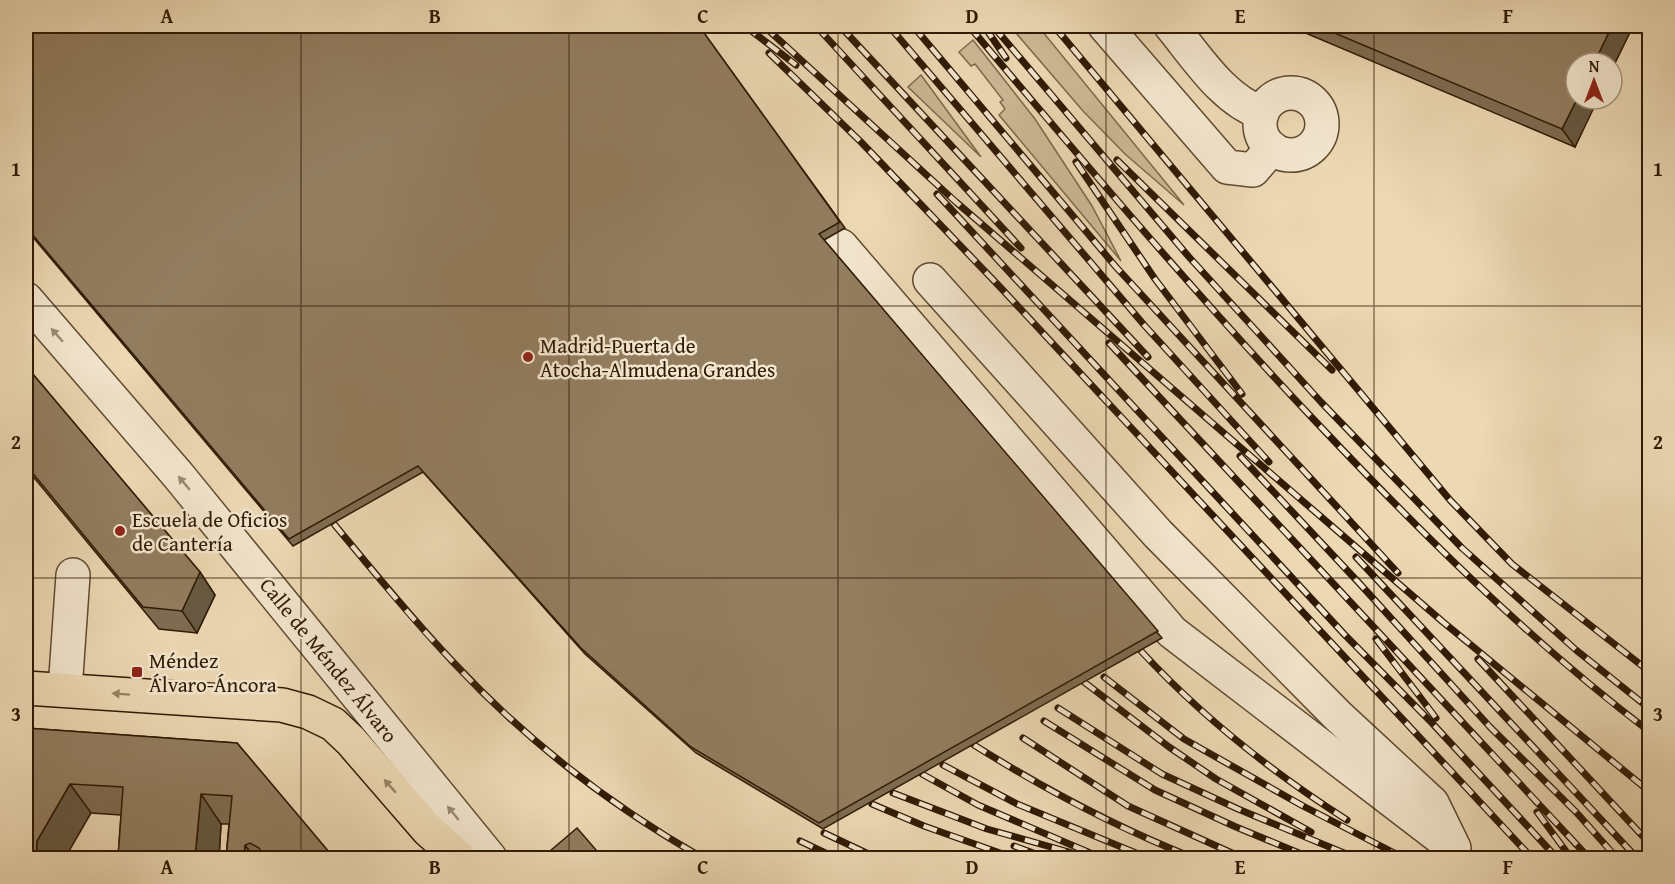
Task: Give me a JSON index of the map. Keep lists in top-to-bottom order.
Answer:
{
  "streets": {
    "street": ["Calle de Méndez Álvaro"]
  },
  "one_way": ["Calle de Méndez Álvaro"],
  "places": {
    "other": ["Madrid-Puerta de Atocha-Almudena Grandes", "Escuela de Oficios de Cantería"],
    "transit": ["Méndez Álvaro-Áncora"]
  },
  "north": "top",
  "grid": {
    "columns": [
      "A",
      "B",
      "C",
      "D",
      "E",
      "F"
    ],
    "rows": ["1", "2", "3"]
  }
}
